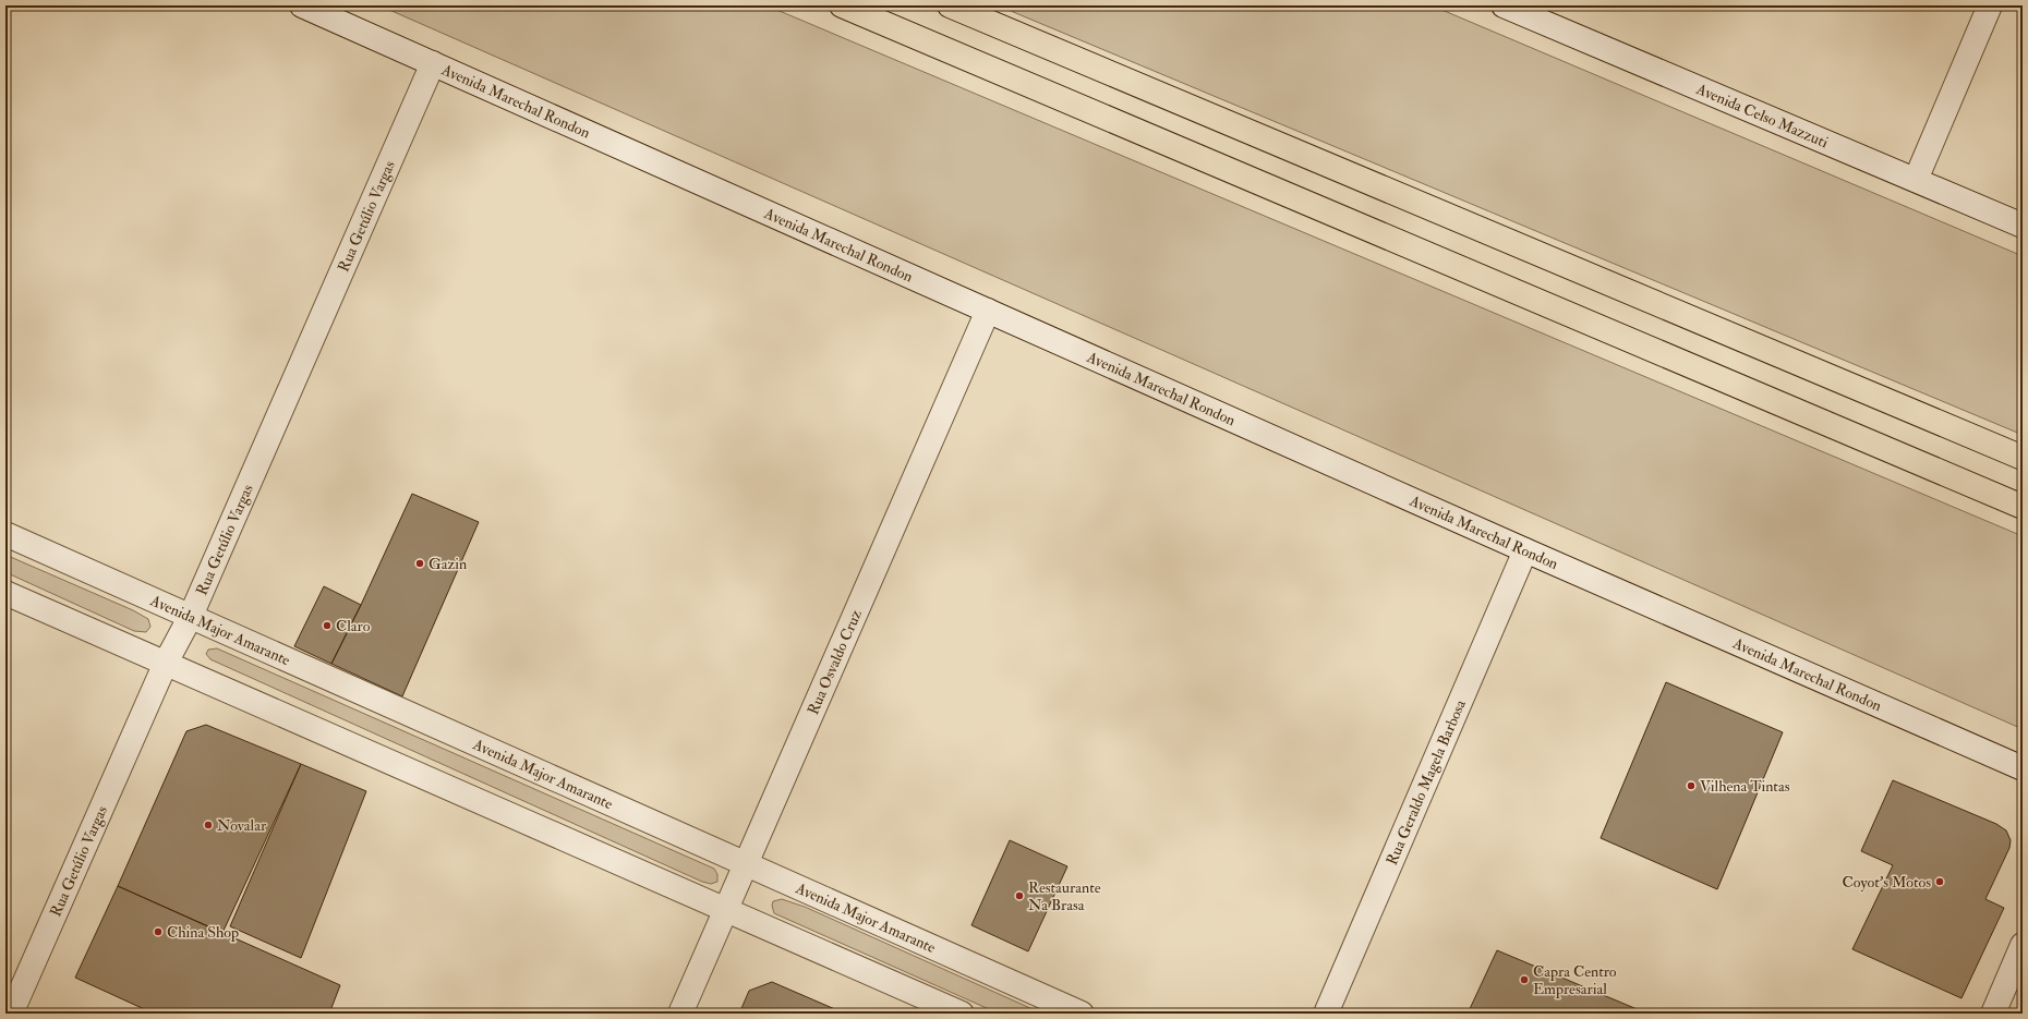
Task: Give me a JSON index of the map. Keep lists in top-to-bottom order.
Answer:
{
  "streets": {
    "street": [
      "Avenida Marechal Rondon",
      "Avenida Celso Mazzuti",
      "Rua Getúlio Vargas",
      "Avenida Major Amarante",
      "Rua Osvaldo Cruz",
      "Rua Geraldo Magela Barbosa"
    ]
  },
  "crossings": [
    ["Avenida Marechal Rondon", "Rua Getúlio Vargas"],
    ["Avenida Marechal Rondon", "Rua Osvaldo Cruz"],
    ["Avenida Marechal Rondon", "Rua Geraldo Magela Barbosa"],
    ["Rua Getúlio Vargas", "Avenida Major Amarante"],
    ["Avenida Major Amarante", "Rua Osvaldo Cruz"]
  ],
  "places": [
    "Gazin",
    "Claro",
    "Vilhena Tintas",
    "Novalar",
    "Coyot's Motos",
    "Restaurante Na Brasa",
    "China Shop",
    "Capra Centro Empresarial"
  ]
}
